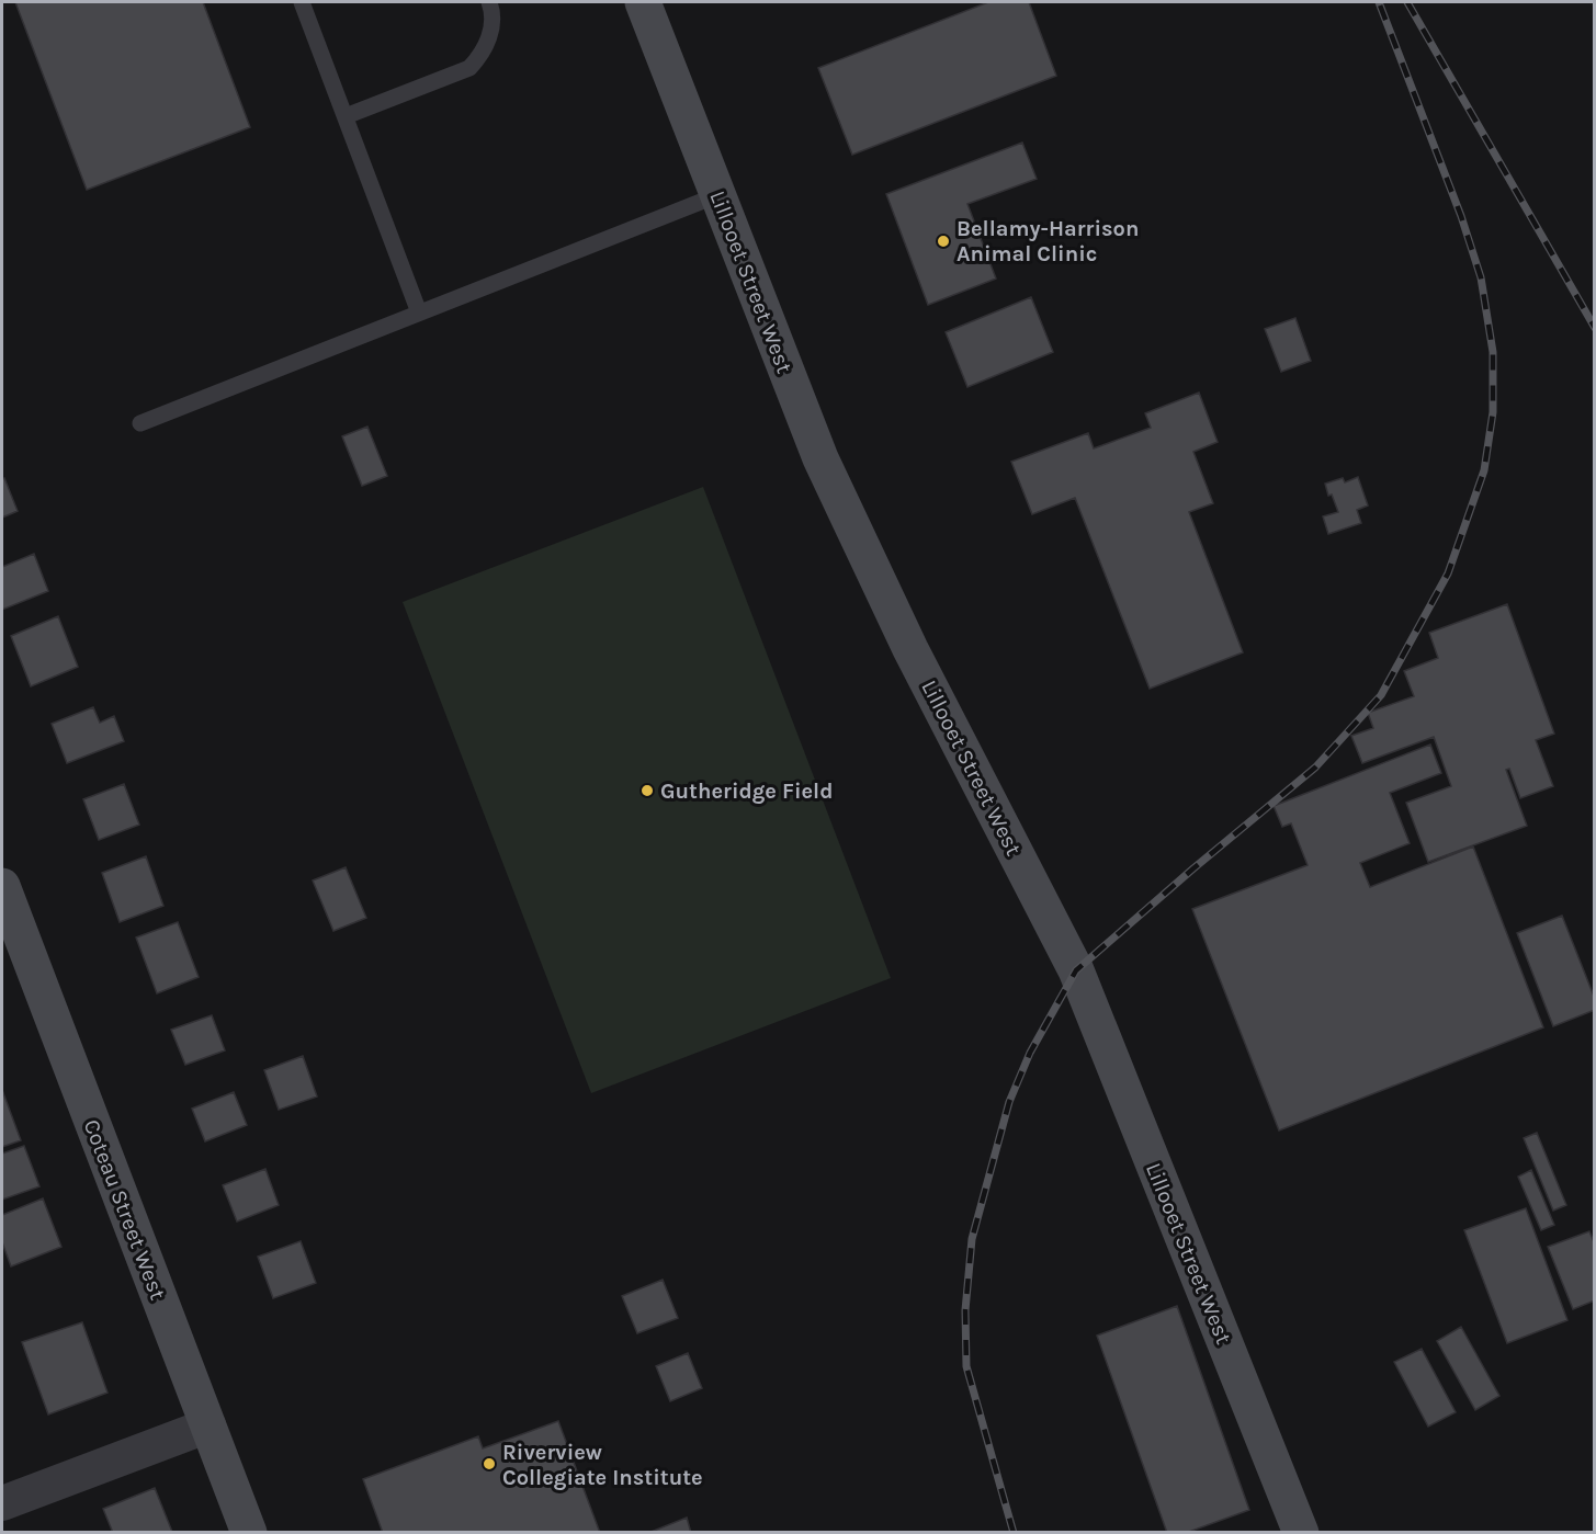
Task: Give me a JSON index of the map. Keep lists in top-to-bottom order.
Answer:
{
  "streets": {
    "main road": ["Lillooet Street West", "Coteau Street West"]
  },
  "places": ["Bellamy-Harrison Animal Clinic", "Gutheridge Field", "Riverview Collegiate Institute"]
}
